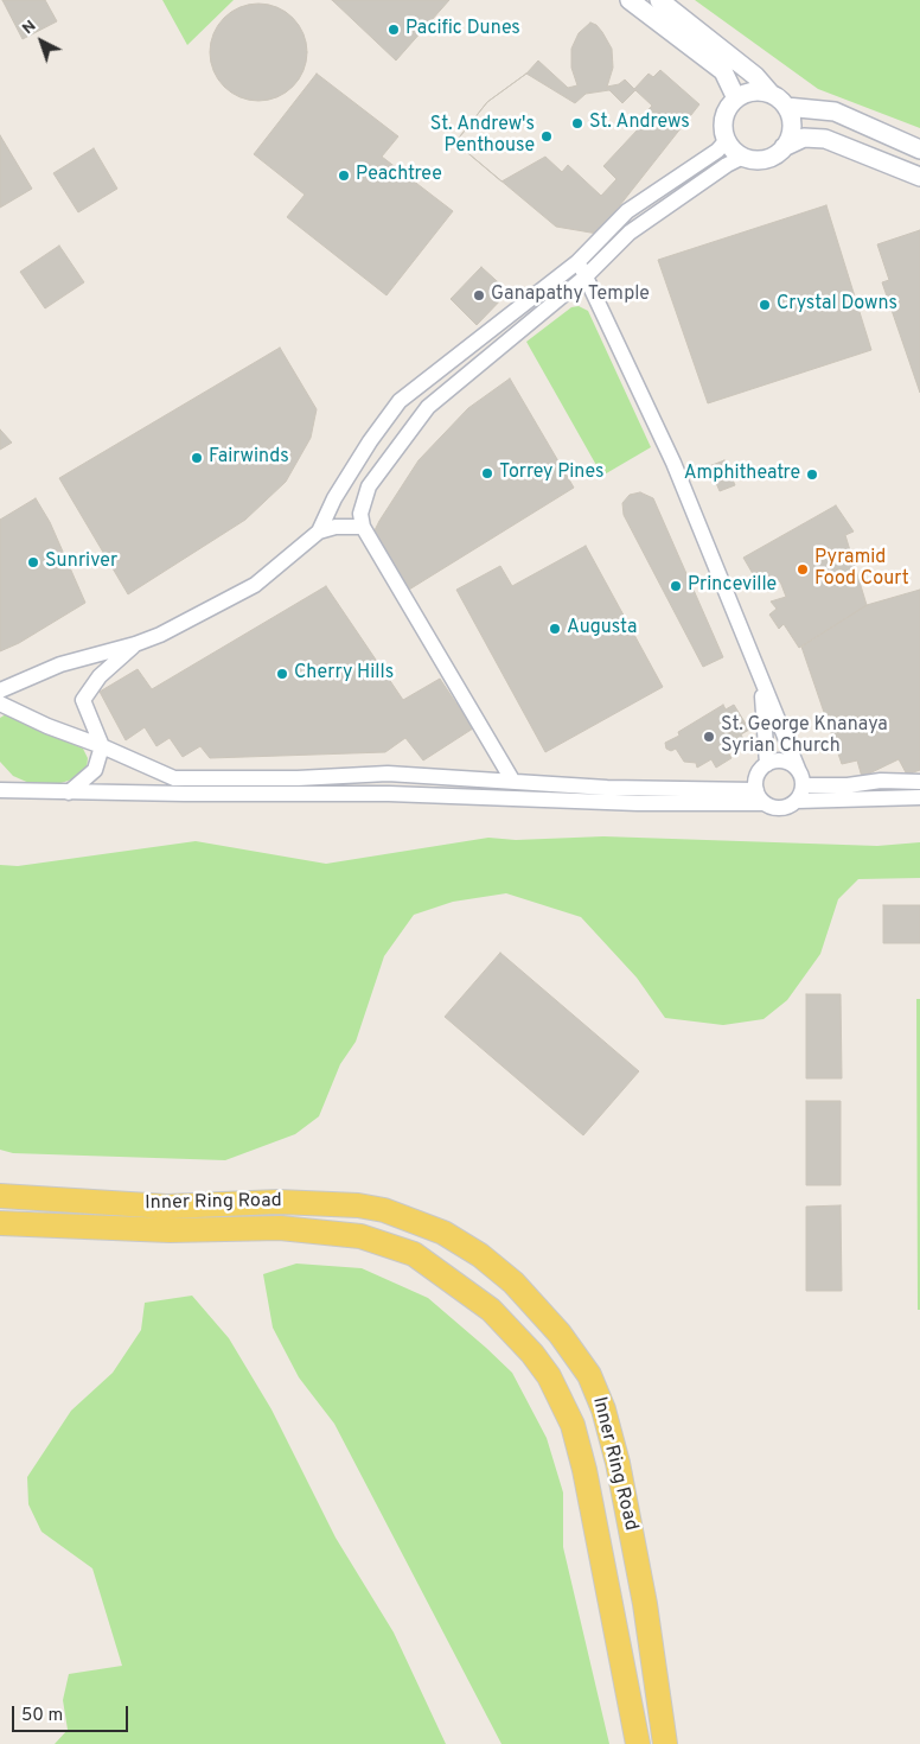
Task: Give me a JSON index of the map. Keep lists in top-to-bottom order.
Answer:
{
  "streets": {
    "main road": ["Inner Ring Road"]
  },
  "places": [
    "Pacific Dunes",
    "St. Andrews",
    "St. Andrew's Penthouse",
    "Peachtree",
    "Ganapathy Temple",
    "Crystal Downs",
    "Fairwinds",
    "Torrey Pines",
    "Amphitheatre",
    "Sunriver",
    "Pyramid Food Court",
    "Princeville",
    "Augusta",
    "Cherry Hills",
    "St. George Knanaya Syrian Church"
  ],
  "scale_bar": "50 m",
  "north": "top left"
}
